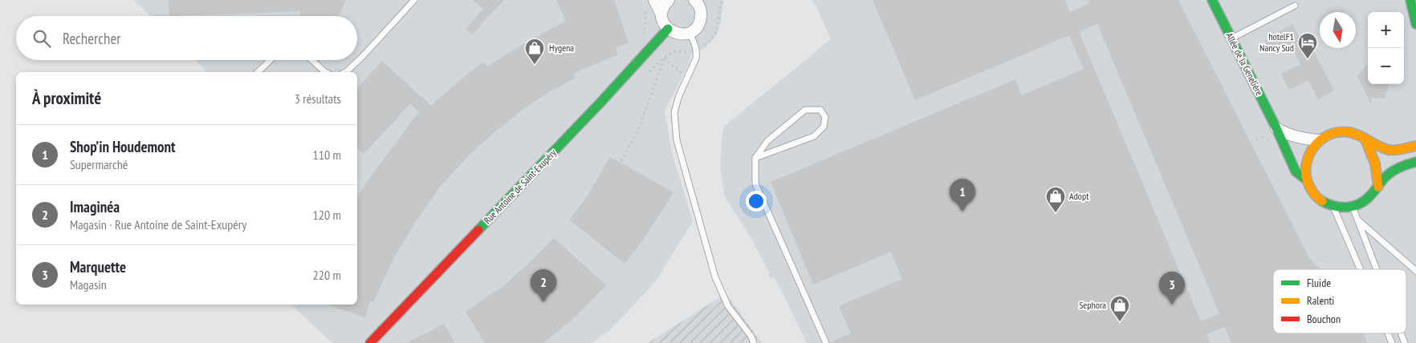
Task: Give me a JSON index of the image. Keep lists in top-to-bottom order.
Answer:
{
  "streets": {
    "street": ["Allée de la Genelière", "Rue Antoine de Saint-Exupéry"]
  },
  "places": {
    "hotel": ["hotelF1 Nancy Sud"],
    "shop": ["Hygena", "Adopt", "Sephora"]
  },
  "legend": ["Fluide", "Ralenti", "Bouchon"],
  "north": "bottom",
  "page": {
    "map_buttons": ["+", "−"],
    "search": "Rechercher",
    "heading": ["À proximité", "3 résultats"],
    "list": [
      {
        "mark": "1",
        "name": "Shop’in Houdemont",
        "note": "Supermarché",
        "value": "110 m"
      },
      {
        "mark": "2",
        "name": "Imaginéa",
        "note": "Magasin · Rue Antoine de Saint-Exupéry",
        "value": "120 m"
      },
      {
        "mark": "3",
        "name": "Marquette",
        "note": "Magasin",
        "value": "220 m"
      }
    ],
    "pins": ["1", "2", "3"]
  }
}
